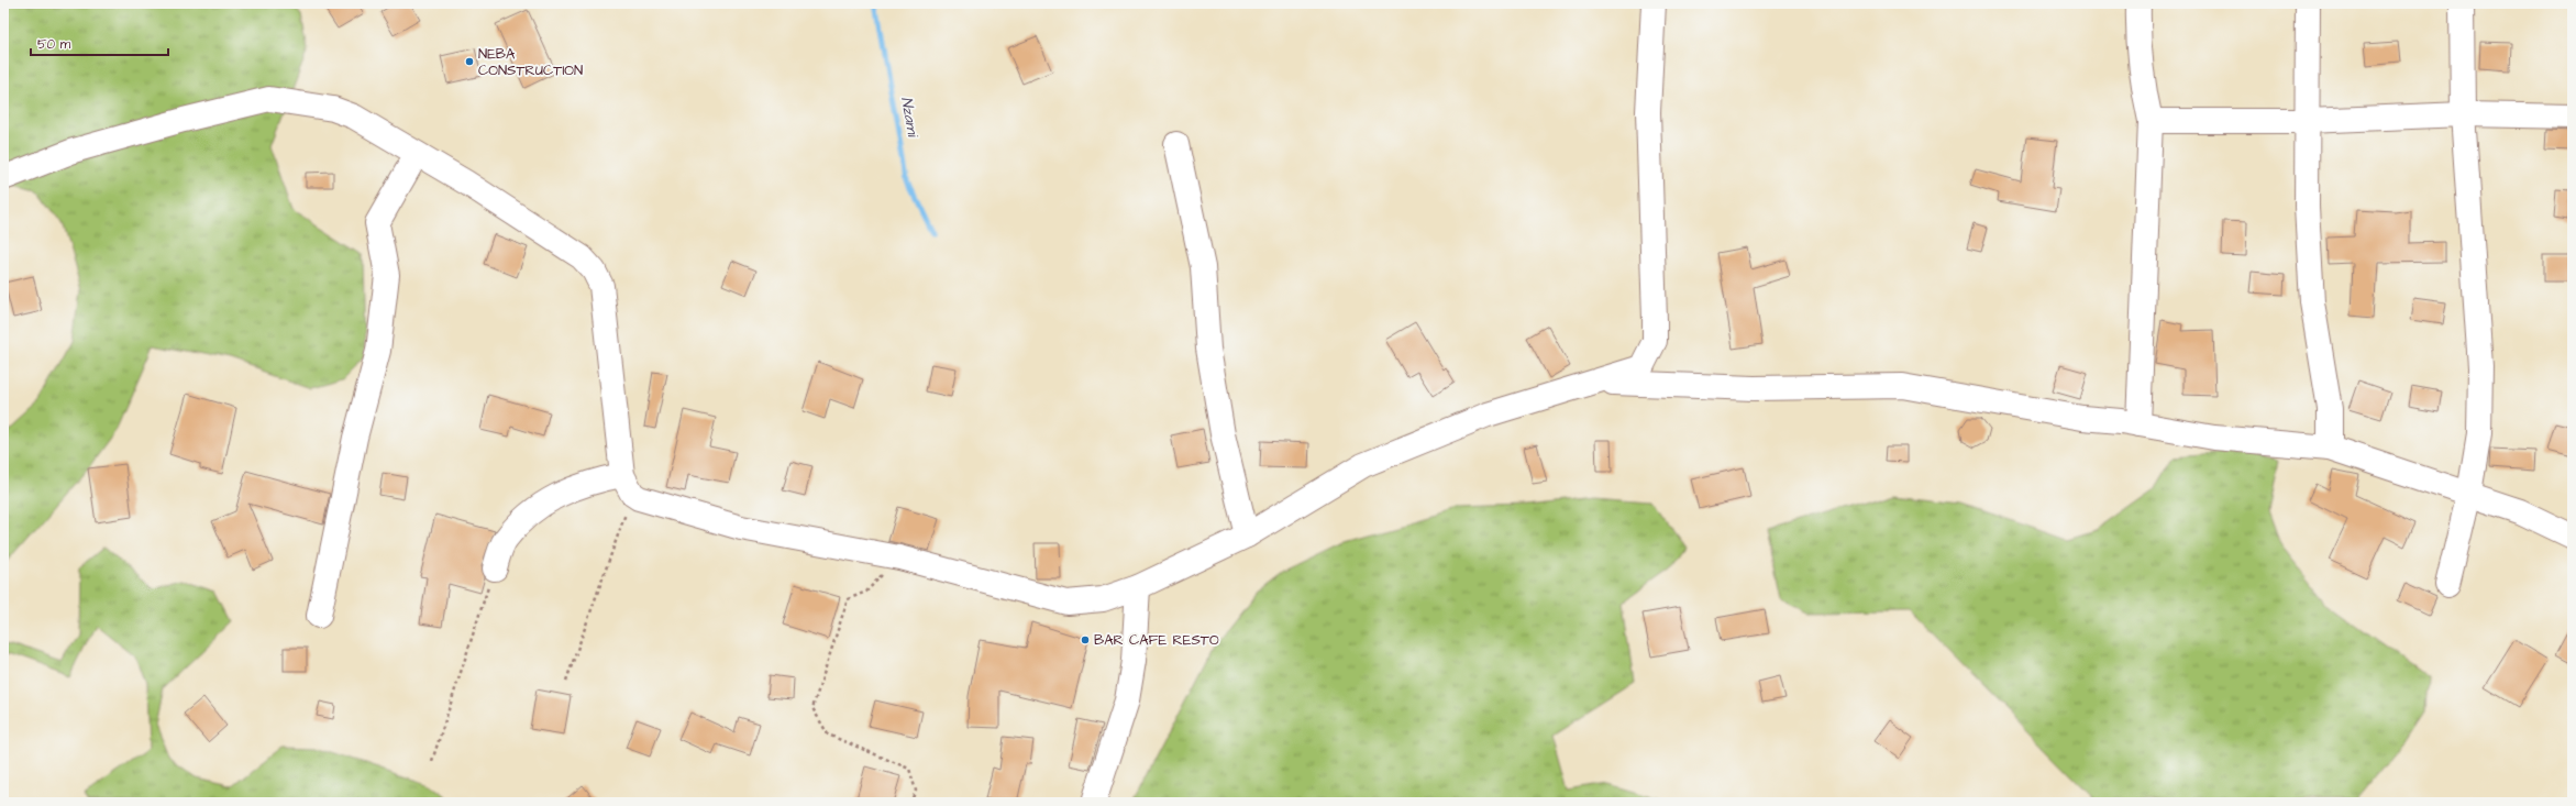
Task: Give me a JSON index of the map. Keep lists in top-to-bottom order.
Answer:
{
  "water": ["Nzami"],
  "places": ["NEBA CONSTRUCTION", "BAR CAFE RESTO"],
  "scale_bar": "50 m"
}
